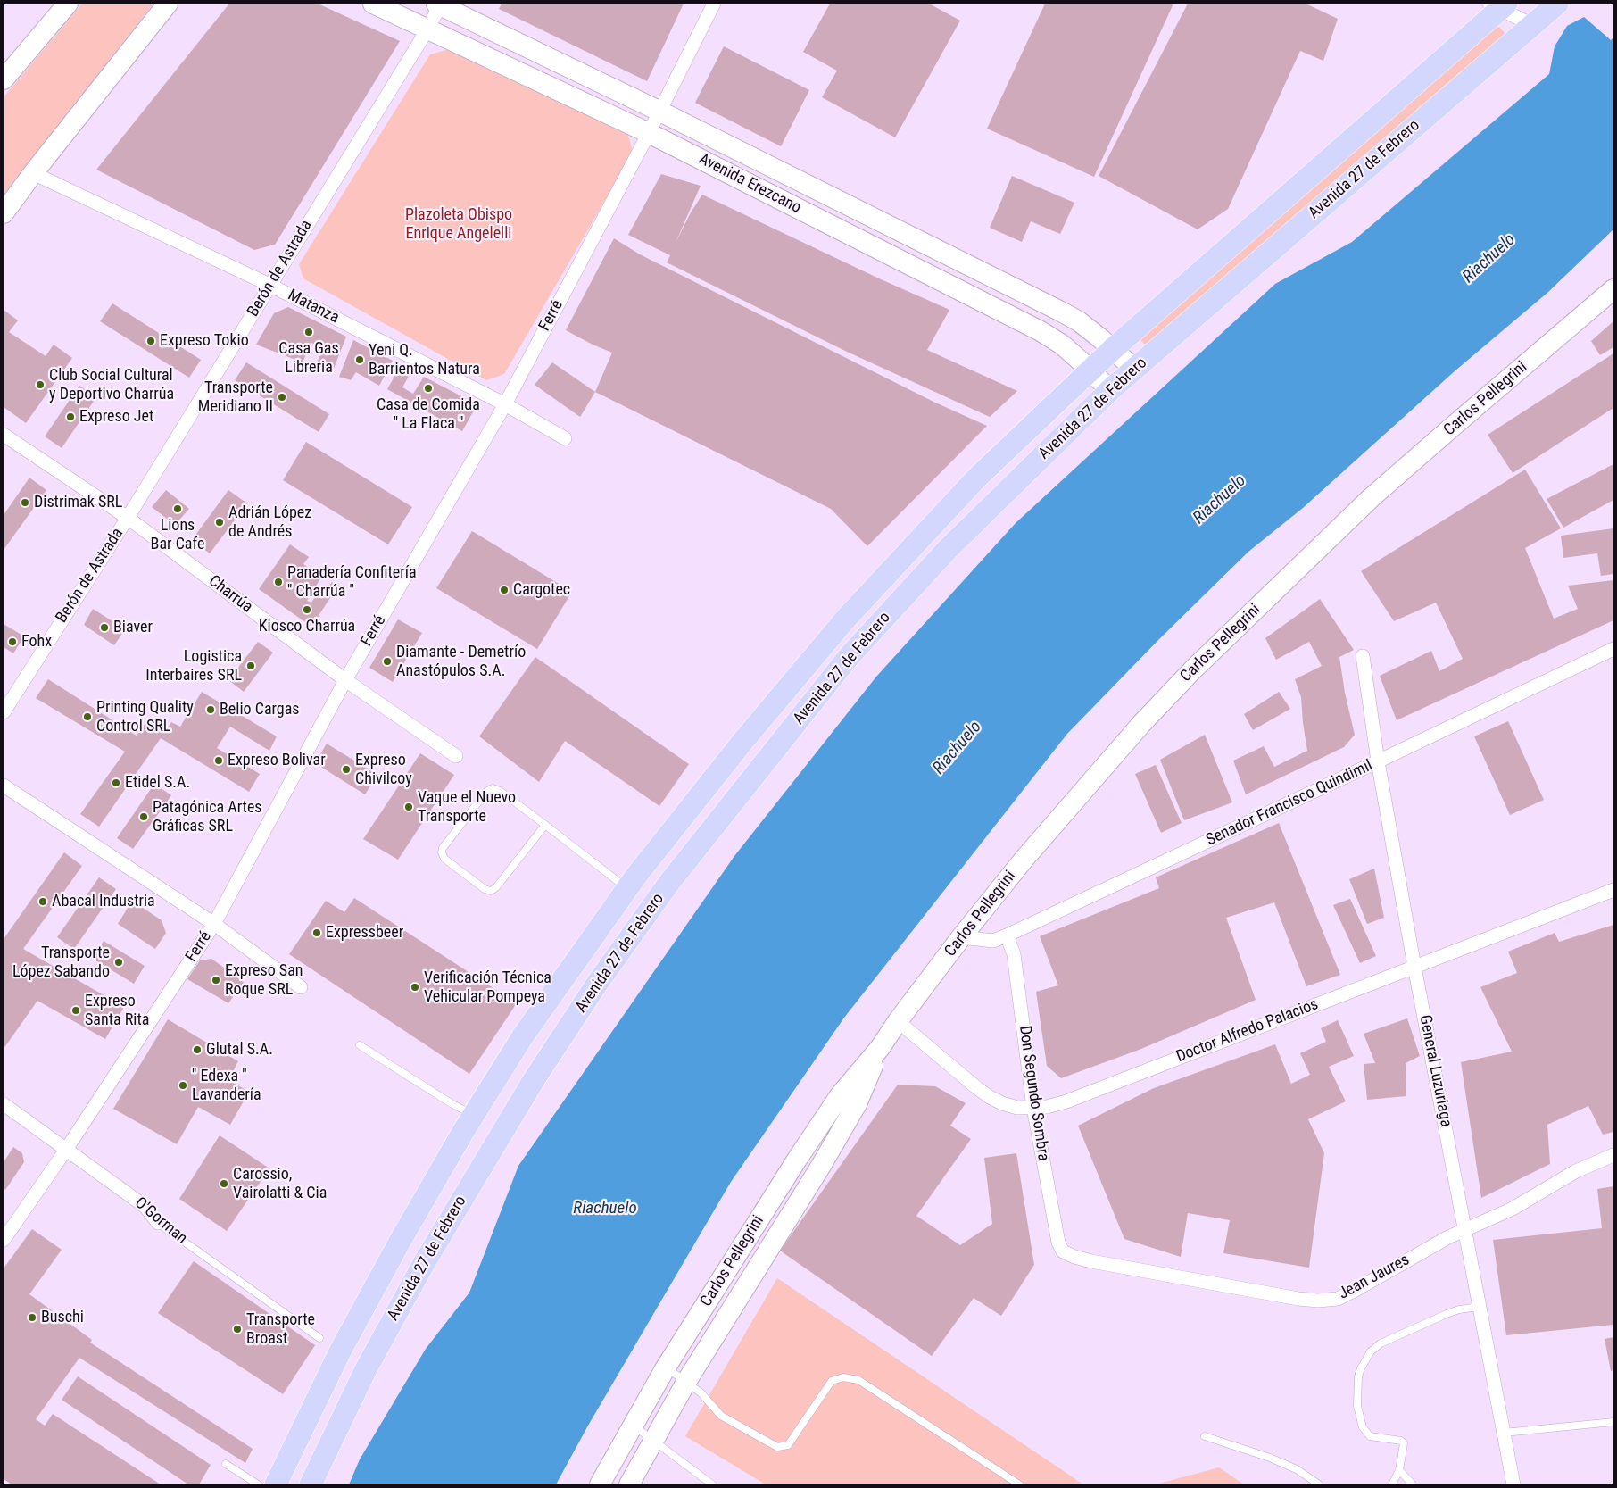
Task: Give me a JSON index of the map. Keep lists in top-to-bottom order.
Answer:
{
  "streets": {
    "main road": ["Avenida 27 de Febrero", "Avenida Erezcano", "Carlos Pellegrini"],
    "street": [
      "Berón de Astrada",
      "Matanza",
      "Ferré",
      "Charrúa",
      "Senador Francisco Quindimil",
      "Doctor Alfredo Palacios",
      "General Luzuriaga",
      "Don Segundo Sombra",
      "O'Gorman",
      "Jean Jaures"
    ]
  },
  "crossings": [
    ["Avenida 27 de Febrero", "Avenida Erezcano"],
    ["Avenida Erezcano", "Berón de Astrada"],
    ["Avenida Erezcano", "Ferré"],
    ["Berón de Astrada", "Matanza"],
    ["Berón de Astrada", "Charrúa"],
    ["Matanza", "Ferré"],
    ["Ferré", "Charrúa"],
    ["Ferré", "O'Gorman"],
    ["Carlos Pellegrini", "Senador Francisco Quindimil"],
    ["Carlos Pellegrini", "Doctor Alfredo Palacios"],
    ["Senador Francisco Quindimil", "General Luzuriaga"],
    ["Senador Francisco Quindimil", "Don Segundo Sombra"],
    ["Doctor Alfredo Palacios", "General Luzuriaga"],
    ["Doctor Alfredo Palacios", "Don Segundo Sombra"],
    ["General Luzuriaga", "Jean Jaures"],
    ["Don Segundo Sombra", "Jean Jaures"]
  ],
  "water": ["Riachuelo"],
  "parks": ["Plazoleta Obispo Enrique Angelelli"],
  "places": [
    "Casa Gas Libreria",
    "Expreso Tokio",
    "Yeni Q. Barrientos Natura",
    "Club Social Cultural y Deportivo Charrúa",
    "Casa de Comida '' La Flaca ''",
    "Transporte Meridiano II",
    "Expreso Jet",
    "Distrimak SRL",
    "Lions Bar Cafe",
    "Adrián López de Andrés",
    "Panadería Confitería '' Charrúa ''",
    "Cargotec",
    "Kiosco Charrúa",
    "Biaver",
    "Fohx",
    "Diamante - Demetrío Anastópulos S.A.",
    "Logistica Interbaires SRL",
    "Belio Cargas",
    "Printing Quality Control SRL",
    "Expreso Bolivar",
    "Expreso Chivilcoy",
    "Etidel S.A.",
    "Vaque el Nuevo Transporte",
    "Patagónica Artes Gráficas SRL",
    "Abacal Industria",
    "Expressbeer",
    "Transporte López Sabando",
    "Expreso San Roque SRL",
    "Verificación Técnica Vehicular Pompeya",
    "Expreso Santa Rita",
    "Glutal S.A.",
    "'' Edexa '' Lavandería",
    "Carossio, Vairolatti & Cia",
    "Buschi",
    "Transporte Broast"
  ]
}
